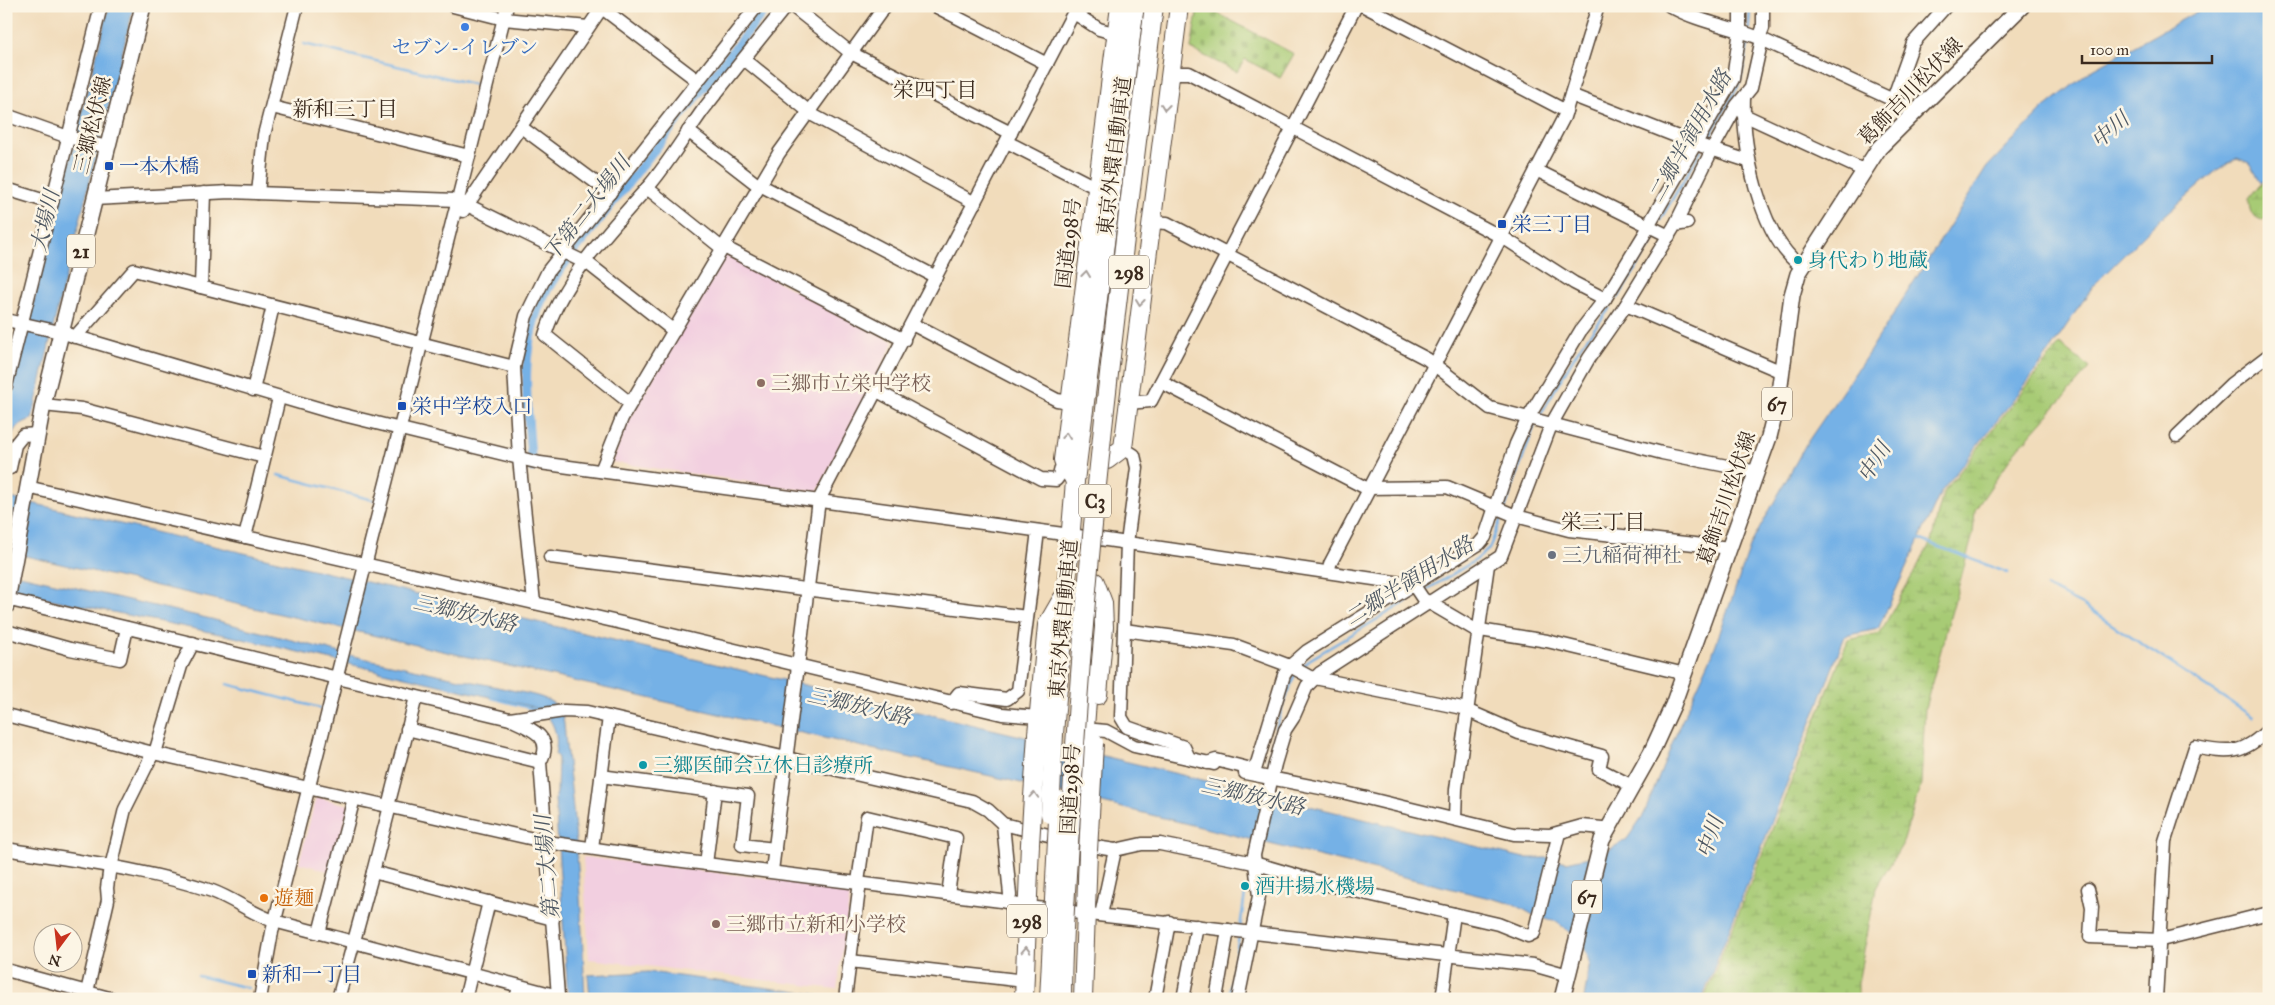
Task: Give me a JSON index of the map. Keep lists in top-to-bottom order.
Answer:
{
  "streets": {
    "highway": [
      "東京外環自動車道",
      "国道298号",
      "298",
      "C3"
    ],
    "main road": [
      "葛飾吉川松伏線",
      "三郷松伏線",
      "21",
      "67"
    ]
  },
  "districts": ["栄四丁目", "新和三丁目", "栄三丁目"],
  "water": [
    "中川",
    "二郷半領用水路",
    "下第二大場川",
    "大場川",
    "三郷放水路",
    "第二大場川"
  ],
  "places": {
    "other": [
      "セブン-イレブン",
      "身代わり地蔵",
      "三郷市立栄中学校",
      "三九稲荷神社",
      "三郷医師会立休日診療所",
      "酒井揚水機場",
      "遊麺",
      "三郷市立新和小学校"
    ],
    "transit": [
      "一本木橋",
      "栄三丁目",
      "栄中学校入口",
      "新和一丁目"
    ]
  },
  "scale_bar": "100 m",
  "north": "bottom"
}
